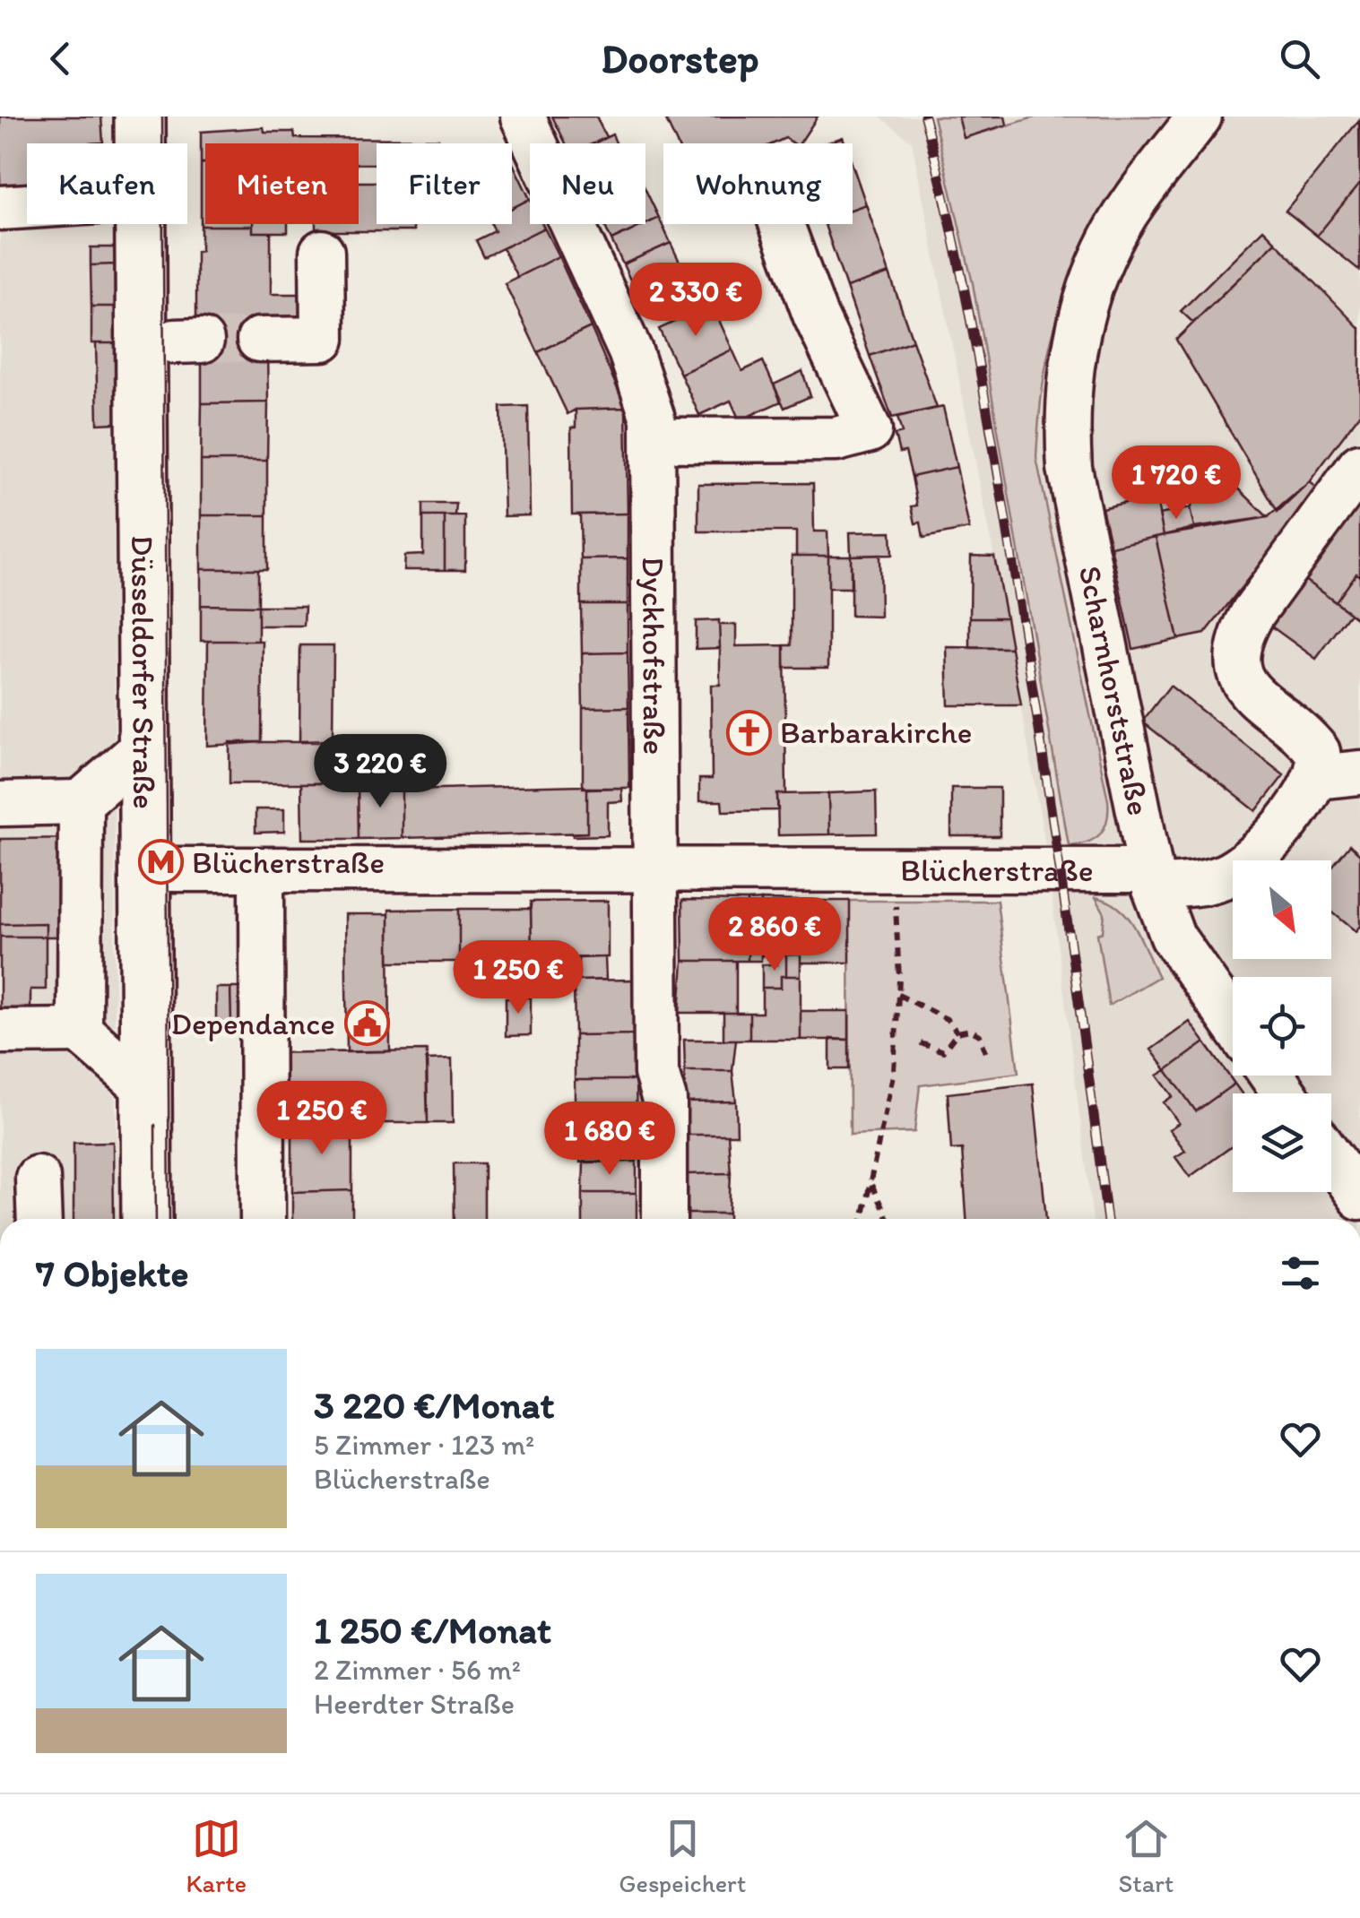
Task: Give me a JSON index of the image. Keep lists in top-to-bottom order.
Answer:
{
  "streets": {
    "main road": ["Düsseldorfer Straße"],
    "street": ["Dyckhofstraße", "Scharnhorststraße", "Blücherstraße"]
  },
  "crossings": [
    ["Dyckhofstraße", "Blücherstraße"],
    ["Düsseldorfer Straße", "Blücherstraße"],
    ["Scharnhorststraße", "Blücherstraße"]
  ],
  "places": {
    "church": ["Barbarakirche"],
    "metro station": ["Blücherstraße"],
    "public building": ["Dependance"]
  },
  "north": "bottom right",
  "page": {
    "header": "Doorstep",
    "chip": [
      "Kaufen",
      "Mieten",
      "Filter",
      "Neu",
      "Wohnung"
    ],
    "price": [
      "2 330 €",
      "1 720 €",
      "3 220 €",
      "2 860 €",
      "1 250 €",
      "1 250 €",
      "1 680 €"
    ],
    "heading": "7 Objekte",
    "list": [
      {
        "name": "3 220 €/Monat",
        "note": "5 Zimmer · 123 m² · Blücherstraße"
      },
      {
        "name": "1 250 €/Monat",
        "note": "2 Zimmer · 56 m² · Heerdter Straße"
      }
    ],
    "tabs": ["Karte", "Gespeichert", "Start"]
  }
}
